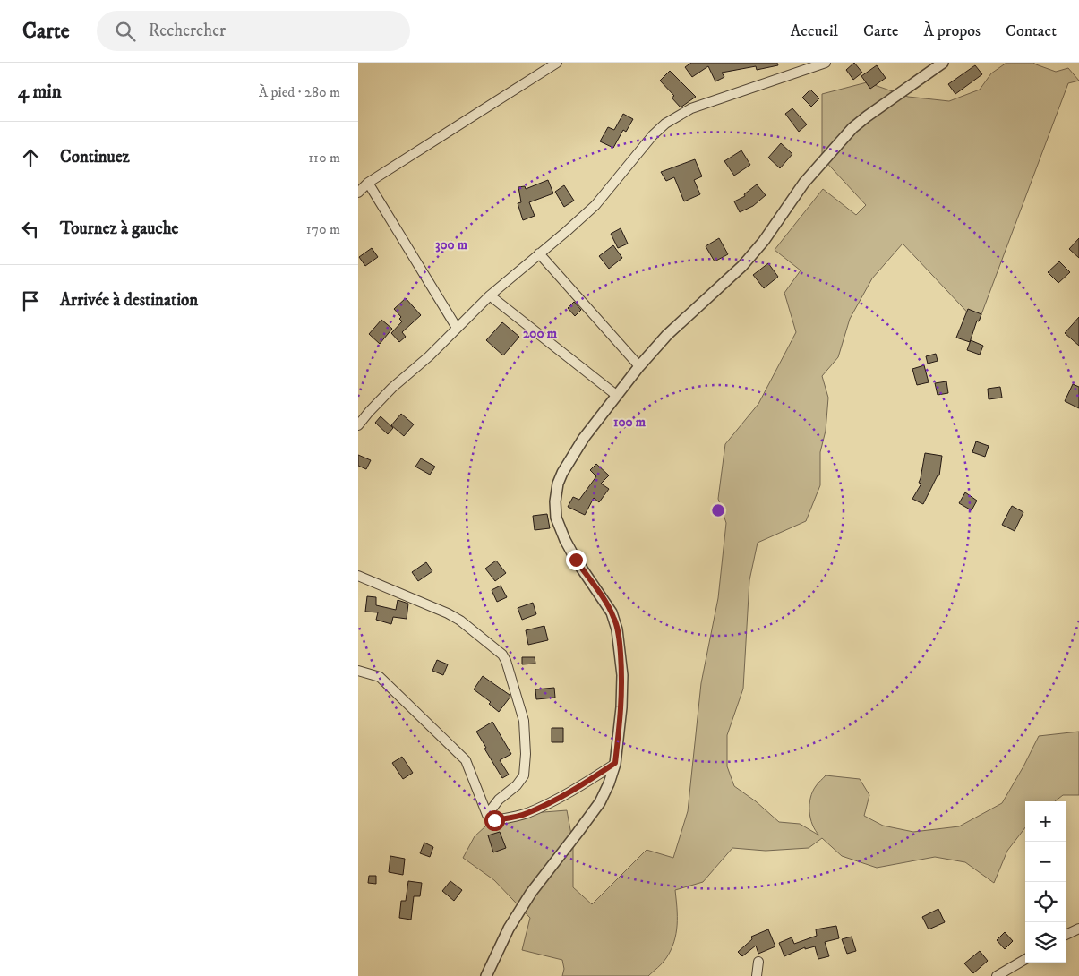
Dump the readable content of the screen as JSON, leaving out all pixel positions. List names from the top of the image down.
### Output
{
  "page": {
    "header": "Carte",
    "search": "Rechercher",
    "nav": [
      "Accueil",
      "Carte",
      "À propos",
      "Contact"
    ],
    "heading": ["4 min", "À pied · 280 m"],
    "list": [
      ["Continuez", "110 m"],
      ["Tournez à gauche", "170 m"],
      "Arrivée à destination"
    ],
    "map_buttons": ["+", "−"]
  },
  "rings": ["300 m", "200 m", "100 m"]
}
